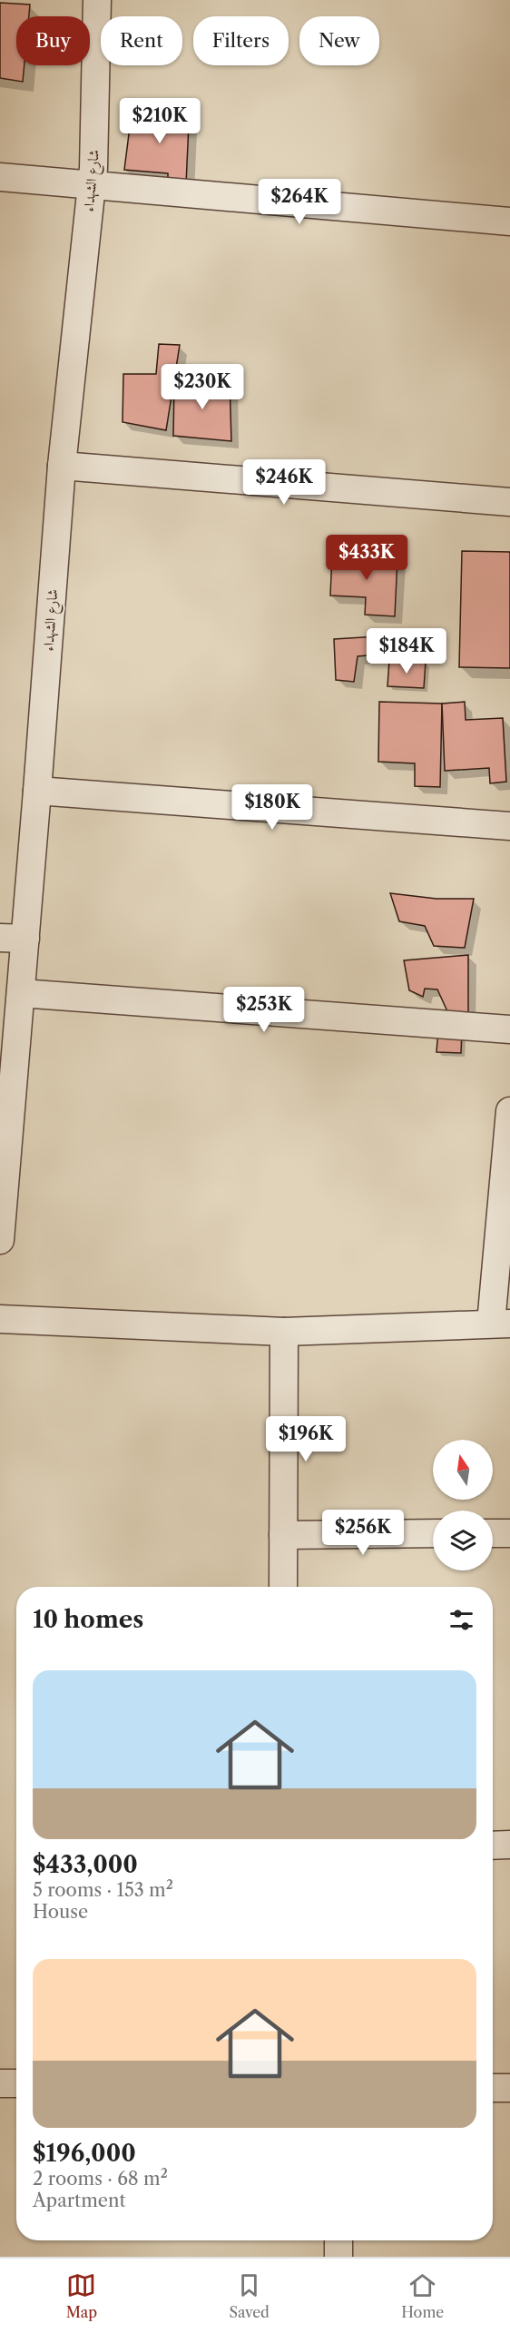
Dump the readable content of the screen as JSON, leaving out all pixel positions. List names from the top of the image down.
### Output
{
  "streets": {
    "street": ["شارع الشهداء"]
  },
  "north": "top",
  "page": {
    "chip": [
      "Buy",
      "Rent",
      "Filters",
      "New"
    ],
    "price": [
      "$210K",
      "$264K",
      "$230K",
      "$246K",
      "$433K",
      "$184K",
      "$180K",
      "$253K",
      "$196K",
      "$256K"
    ],
    "heading": "10 homes",
    "list": [
      {
        "name": "$433,000",
        "note": "5 rooms · 153 m² · House"
      },
      {
        "name": "$196,000",
        "note": "2 rooms · 68 m² · Apartment"
      }
    ],
    "tabs": ["Map", "Saved", "Home"]
  }
}
